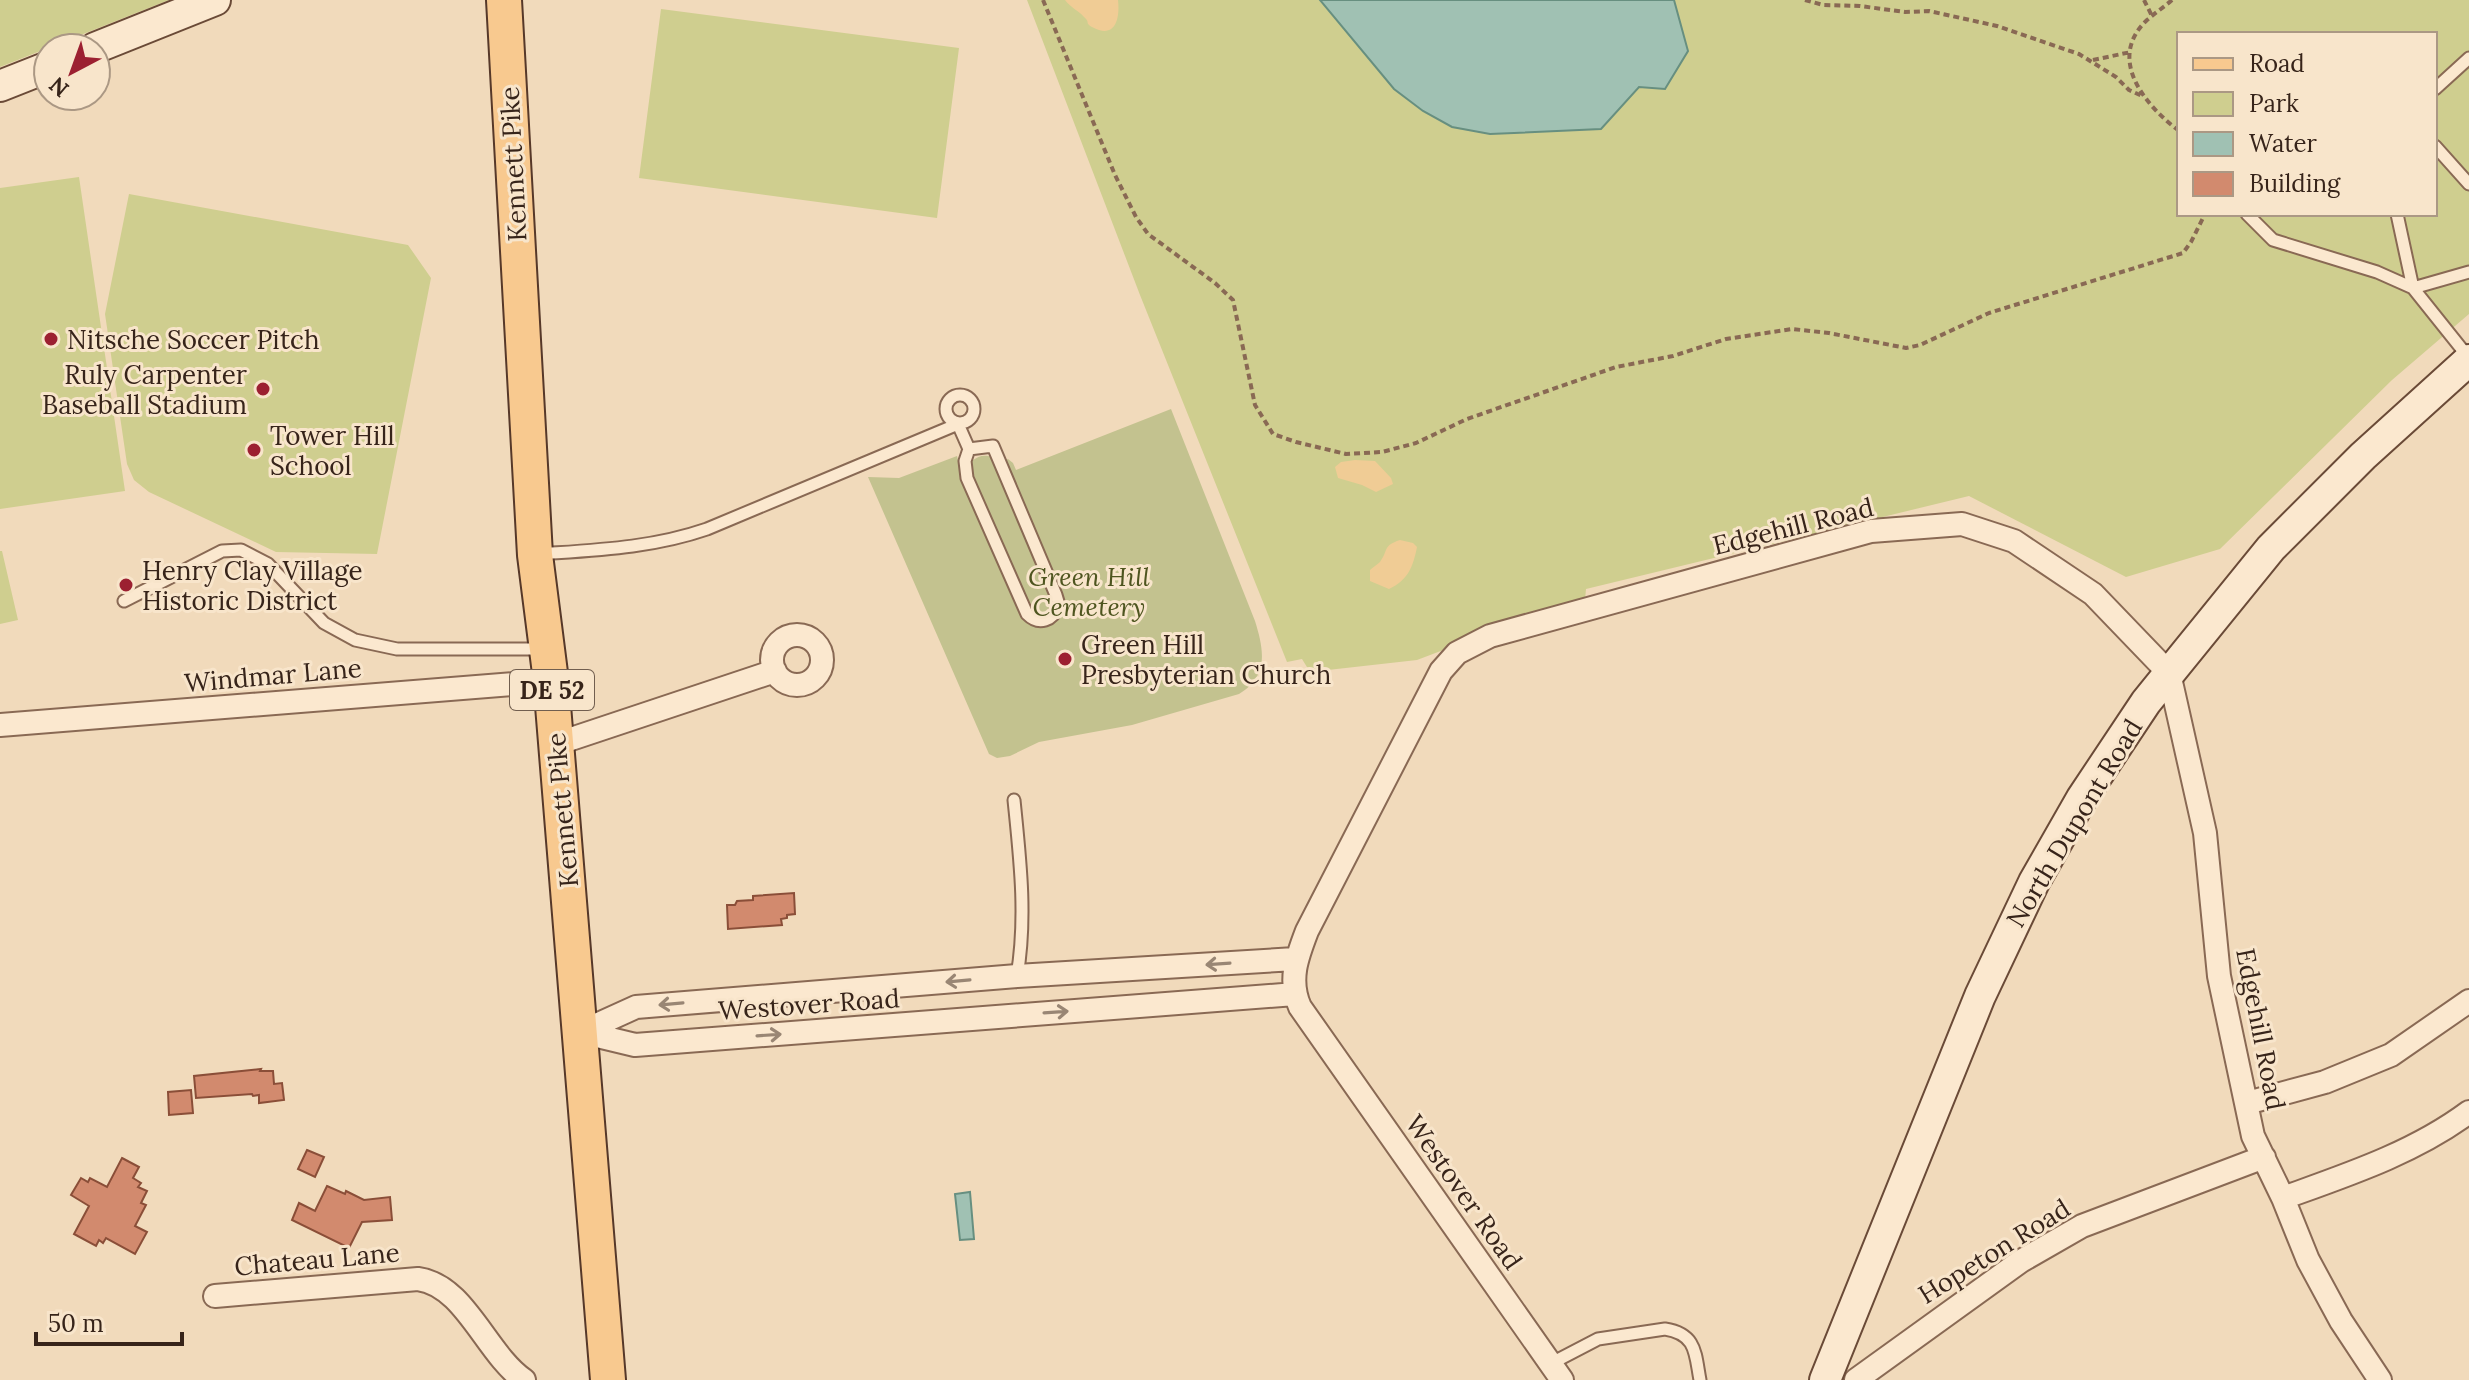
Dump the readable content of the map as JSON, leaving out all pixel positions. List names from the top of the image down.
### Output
{
  "streets": {
    "main road": ["Kennett Pike", "DE 52", "North Dupont Road"],
    "street": [
      "Edgehill Road",
      "Windmar Lane",
      "Westover Road",
      "Hopeton Road",
      "Chateau Lane"
    ]
  },
  "crossings": [
    ["Kennett Pike", "Windmar Lane"],
    ["Kennett Pike", "Westover Road"],
    ["Edgehill Road", "North Dupont Road"],
    ["Edgehill Road", "Westover Road"],
    ["Edgehill Road", "Hopeton Road"]
  ],
  "parks": ["Green Hill Cemetery"],
  "places": [
    "Nitsche Soccer Pitch",
    "Ruly Carpenter Baseball Stadium",
    "Tower Hill School",
    "Henry Clay Village Historic District",
    "Green Hill Presbyterian Church"
  ],
  "legend": [
    "Road",
    "Park",
    "Water",
    "Building"
  ],
  "scale_bar": "50 m",
  "north": "bottom left"
}
